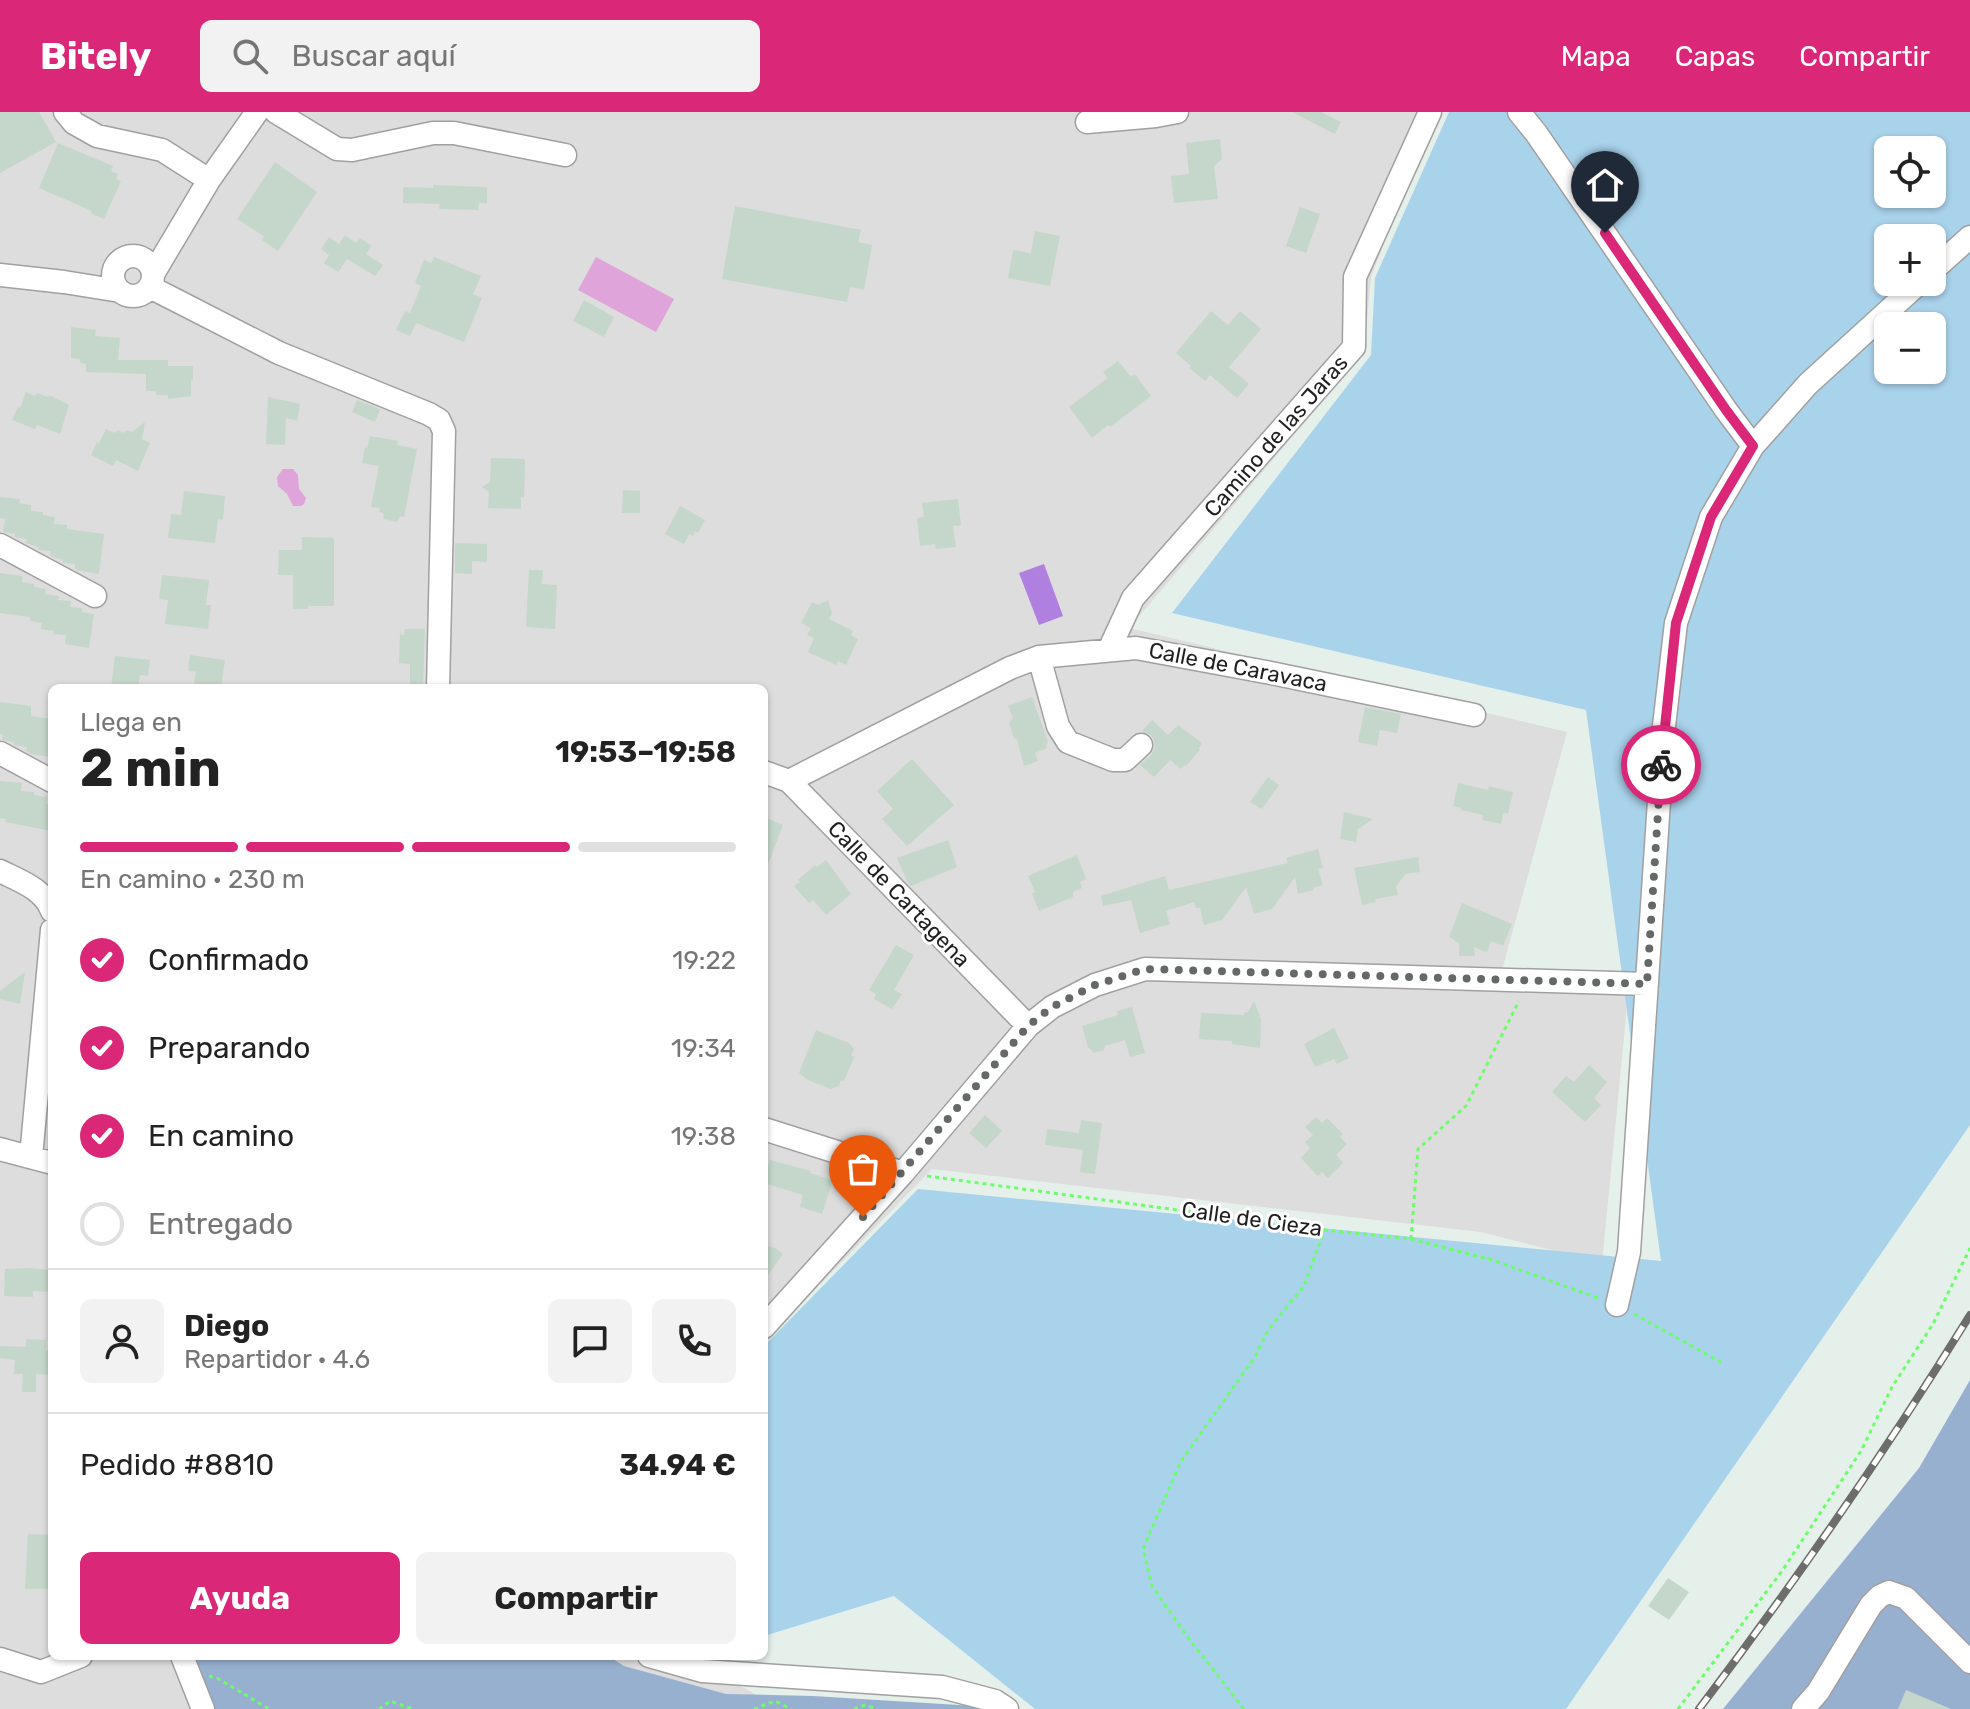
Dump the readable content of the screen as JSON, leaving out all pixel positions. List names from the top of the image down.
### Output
{
  "streets": {
    "street": ["Camino de las Jaras", "Calle de Caravaca", "Calle de Cartagena"],
    "path": ["Calle de Cieza"]
  },
  "crossings": [
    ["Camino de las Jaras", "Calle de Caravaca"],
    ["Calle de Caravaca", "Calle de Cartagena"]
  ],
  "page": {
    "header": "Bitely",
    "search": "Buscar aquí",
    "nav": ["Mapa", "Capas", "Compartir"],
    "map_buttons": ["+", "−"],
    "heading": ["2 min", "Llega en", "19:53–19:58"],
    "panel": [
      "Diego",
      "Repartidor · 4.6",
      "Pedido #8810",
      "34.94 €"
    ],
    "bar": "En camino · 230 m",
    "list": [
      ["Confirmado", "19:22"],
      ["Preparando", "19:34"],
      ["En camino", "19:38"],
      "Entregado"
    ],
    "buttons": ["Ayuda", "Compartir"]
  }
}
